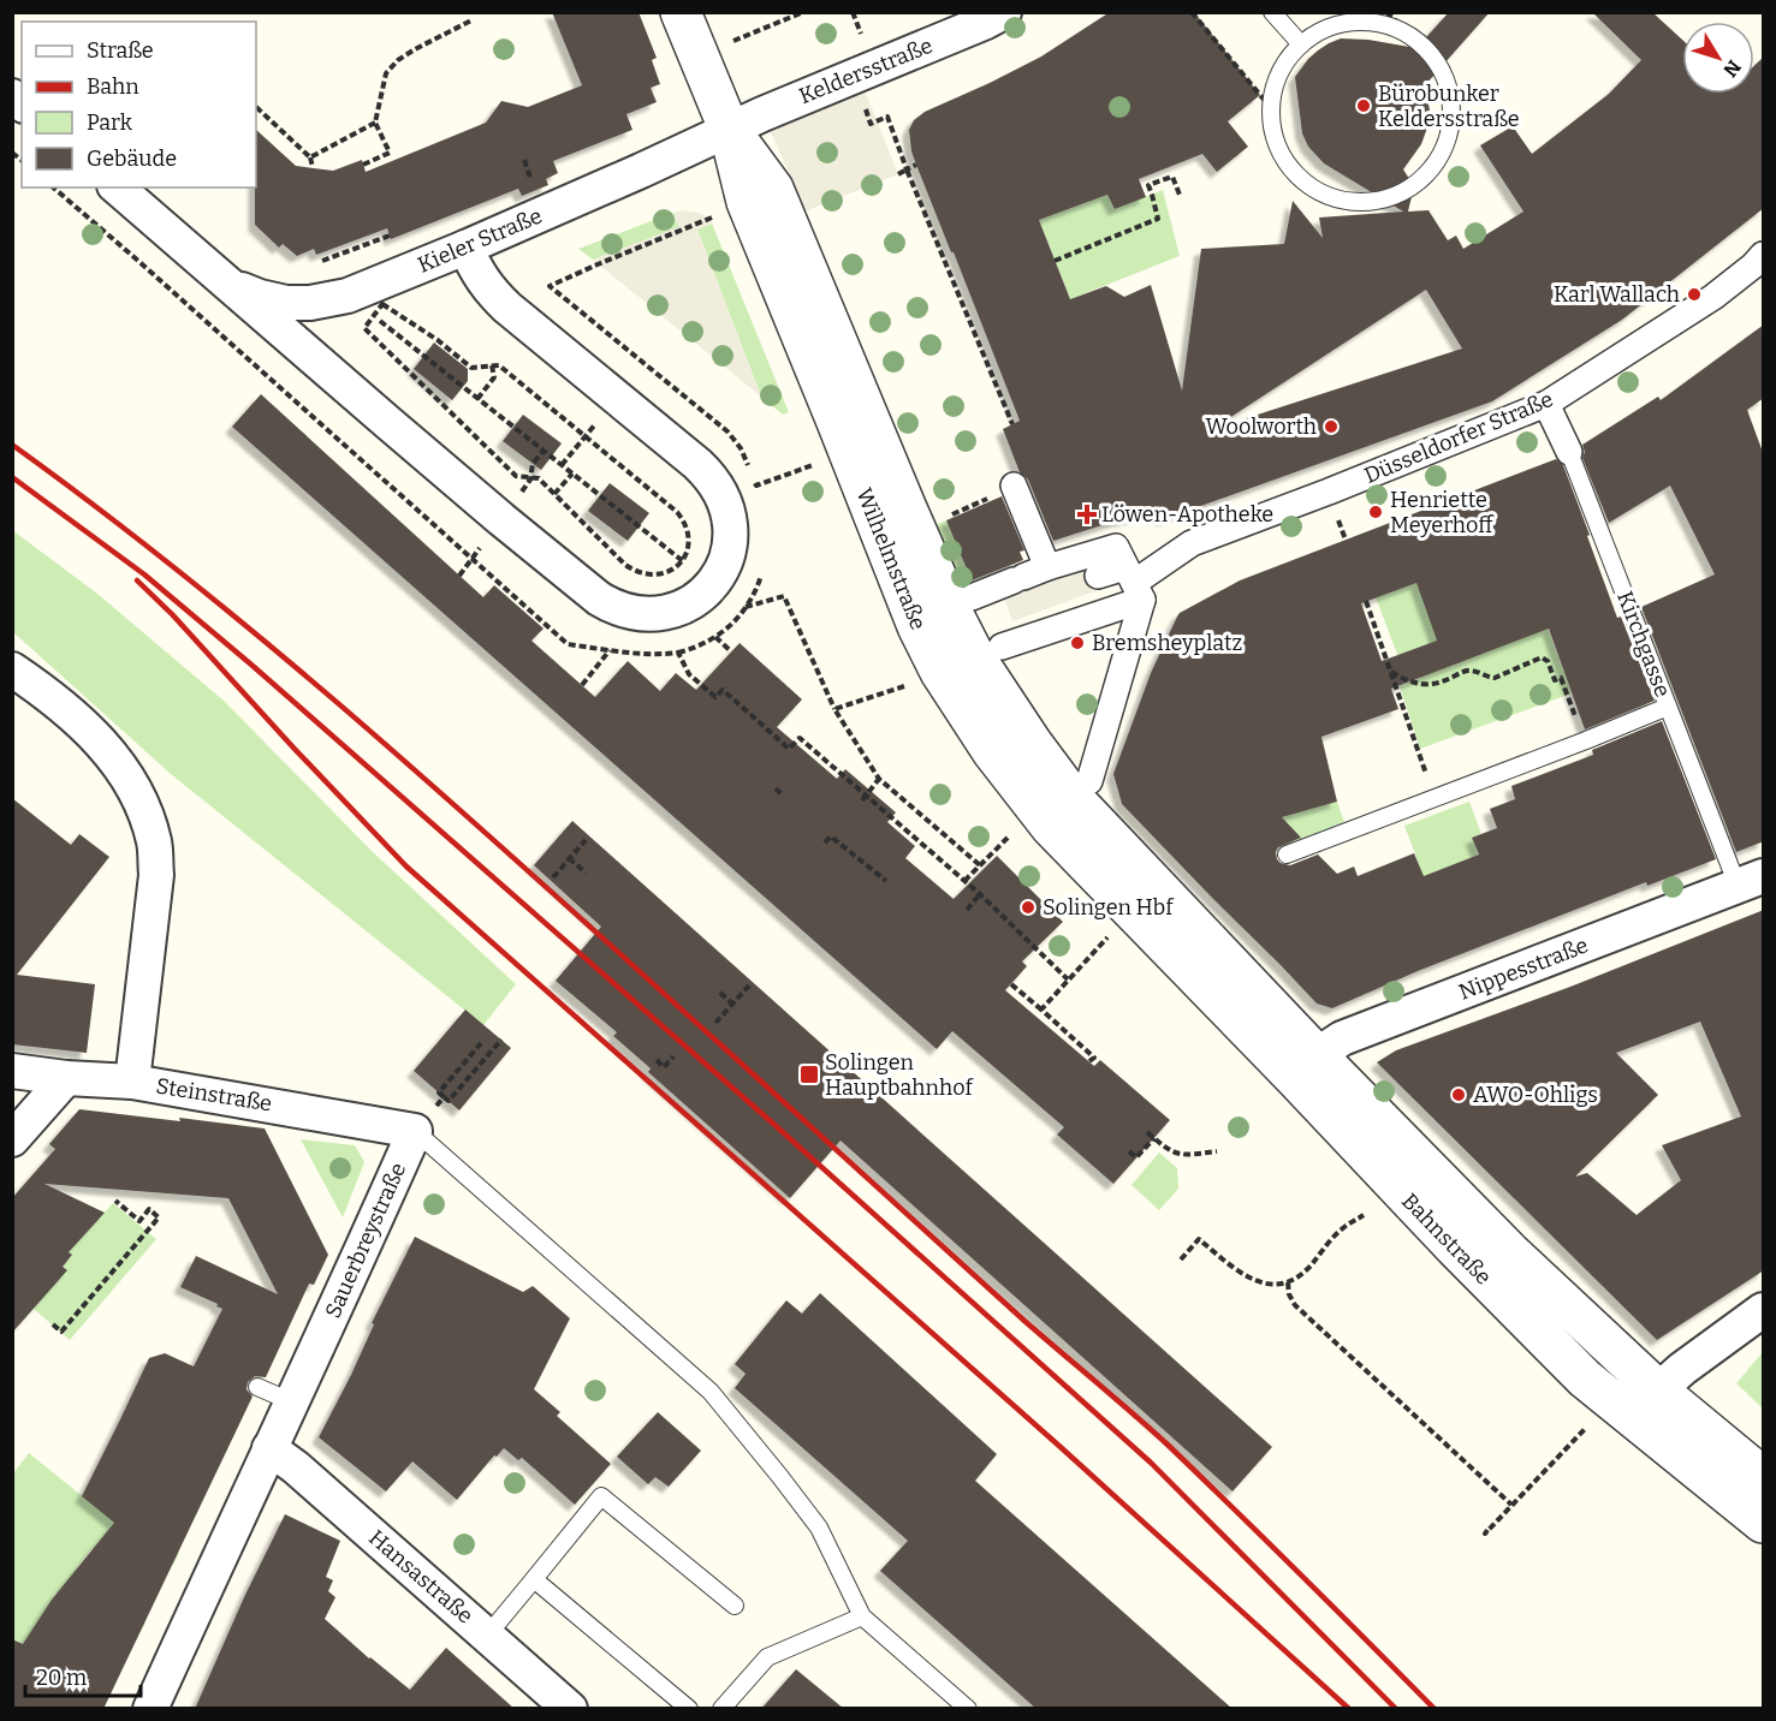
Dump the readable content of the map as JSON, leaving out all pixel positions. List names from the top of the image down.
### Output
{
  "streets": {
    "street": [
      "Keldersstraße",
      "Kieler Straße",
      "Düsseldorfer Straße",
      "Wilhelmstraße",
      "Kirchgasse",
      "Nippesstraße",
      "Steinstraße",
      "Bahnstraße",
      "Sauerbreystraße",
      "Hansastraße"
    ]
  },
  "crossings": [
    ["Keldersstraße", "Kieler Straße"],
    ["Keldersstraße", "Wilhelmstraße"],
    ["Kieler Straße", "Wilhelmstraße"],
    ["Düsseldorfer Straße", "Wilhelmstraße"],
    ["Düsseldorfer Straße", "Kirchgasse"],
    ["Wilhelmstraße", "Bahnstraße"],
    ["Kirchgasse", "Nippesstraße"],
    ["Nippesstraße", "Bahnstraße"],
    ["Steinstraße", "Sauerbreystraße"],
    ["Sauerbreystraße", "Hansastraße"]
  ],
  "places": {
    "other": [
      "Bürobunker Keldersstraße",
      "Karl Wallach",
      "Woolworth",
      "Henriette Meyerhoff",
      "Bremsheyplatz",
      "Solingen Hbf",
      "AWO-Ohligs"
    ],
    "health": ["Löwen-Apotheke"],
    "transit": ["Solingen Hauptbahnhof"]
  },
  "legend": [
    "Straße",
    "Bahn",
    "Park",
    "Gebäude"
  ],
  "scale_bar": "20 m",
  "north": "bottom right"
}
